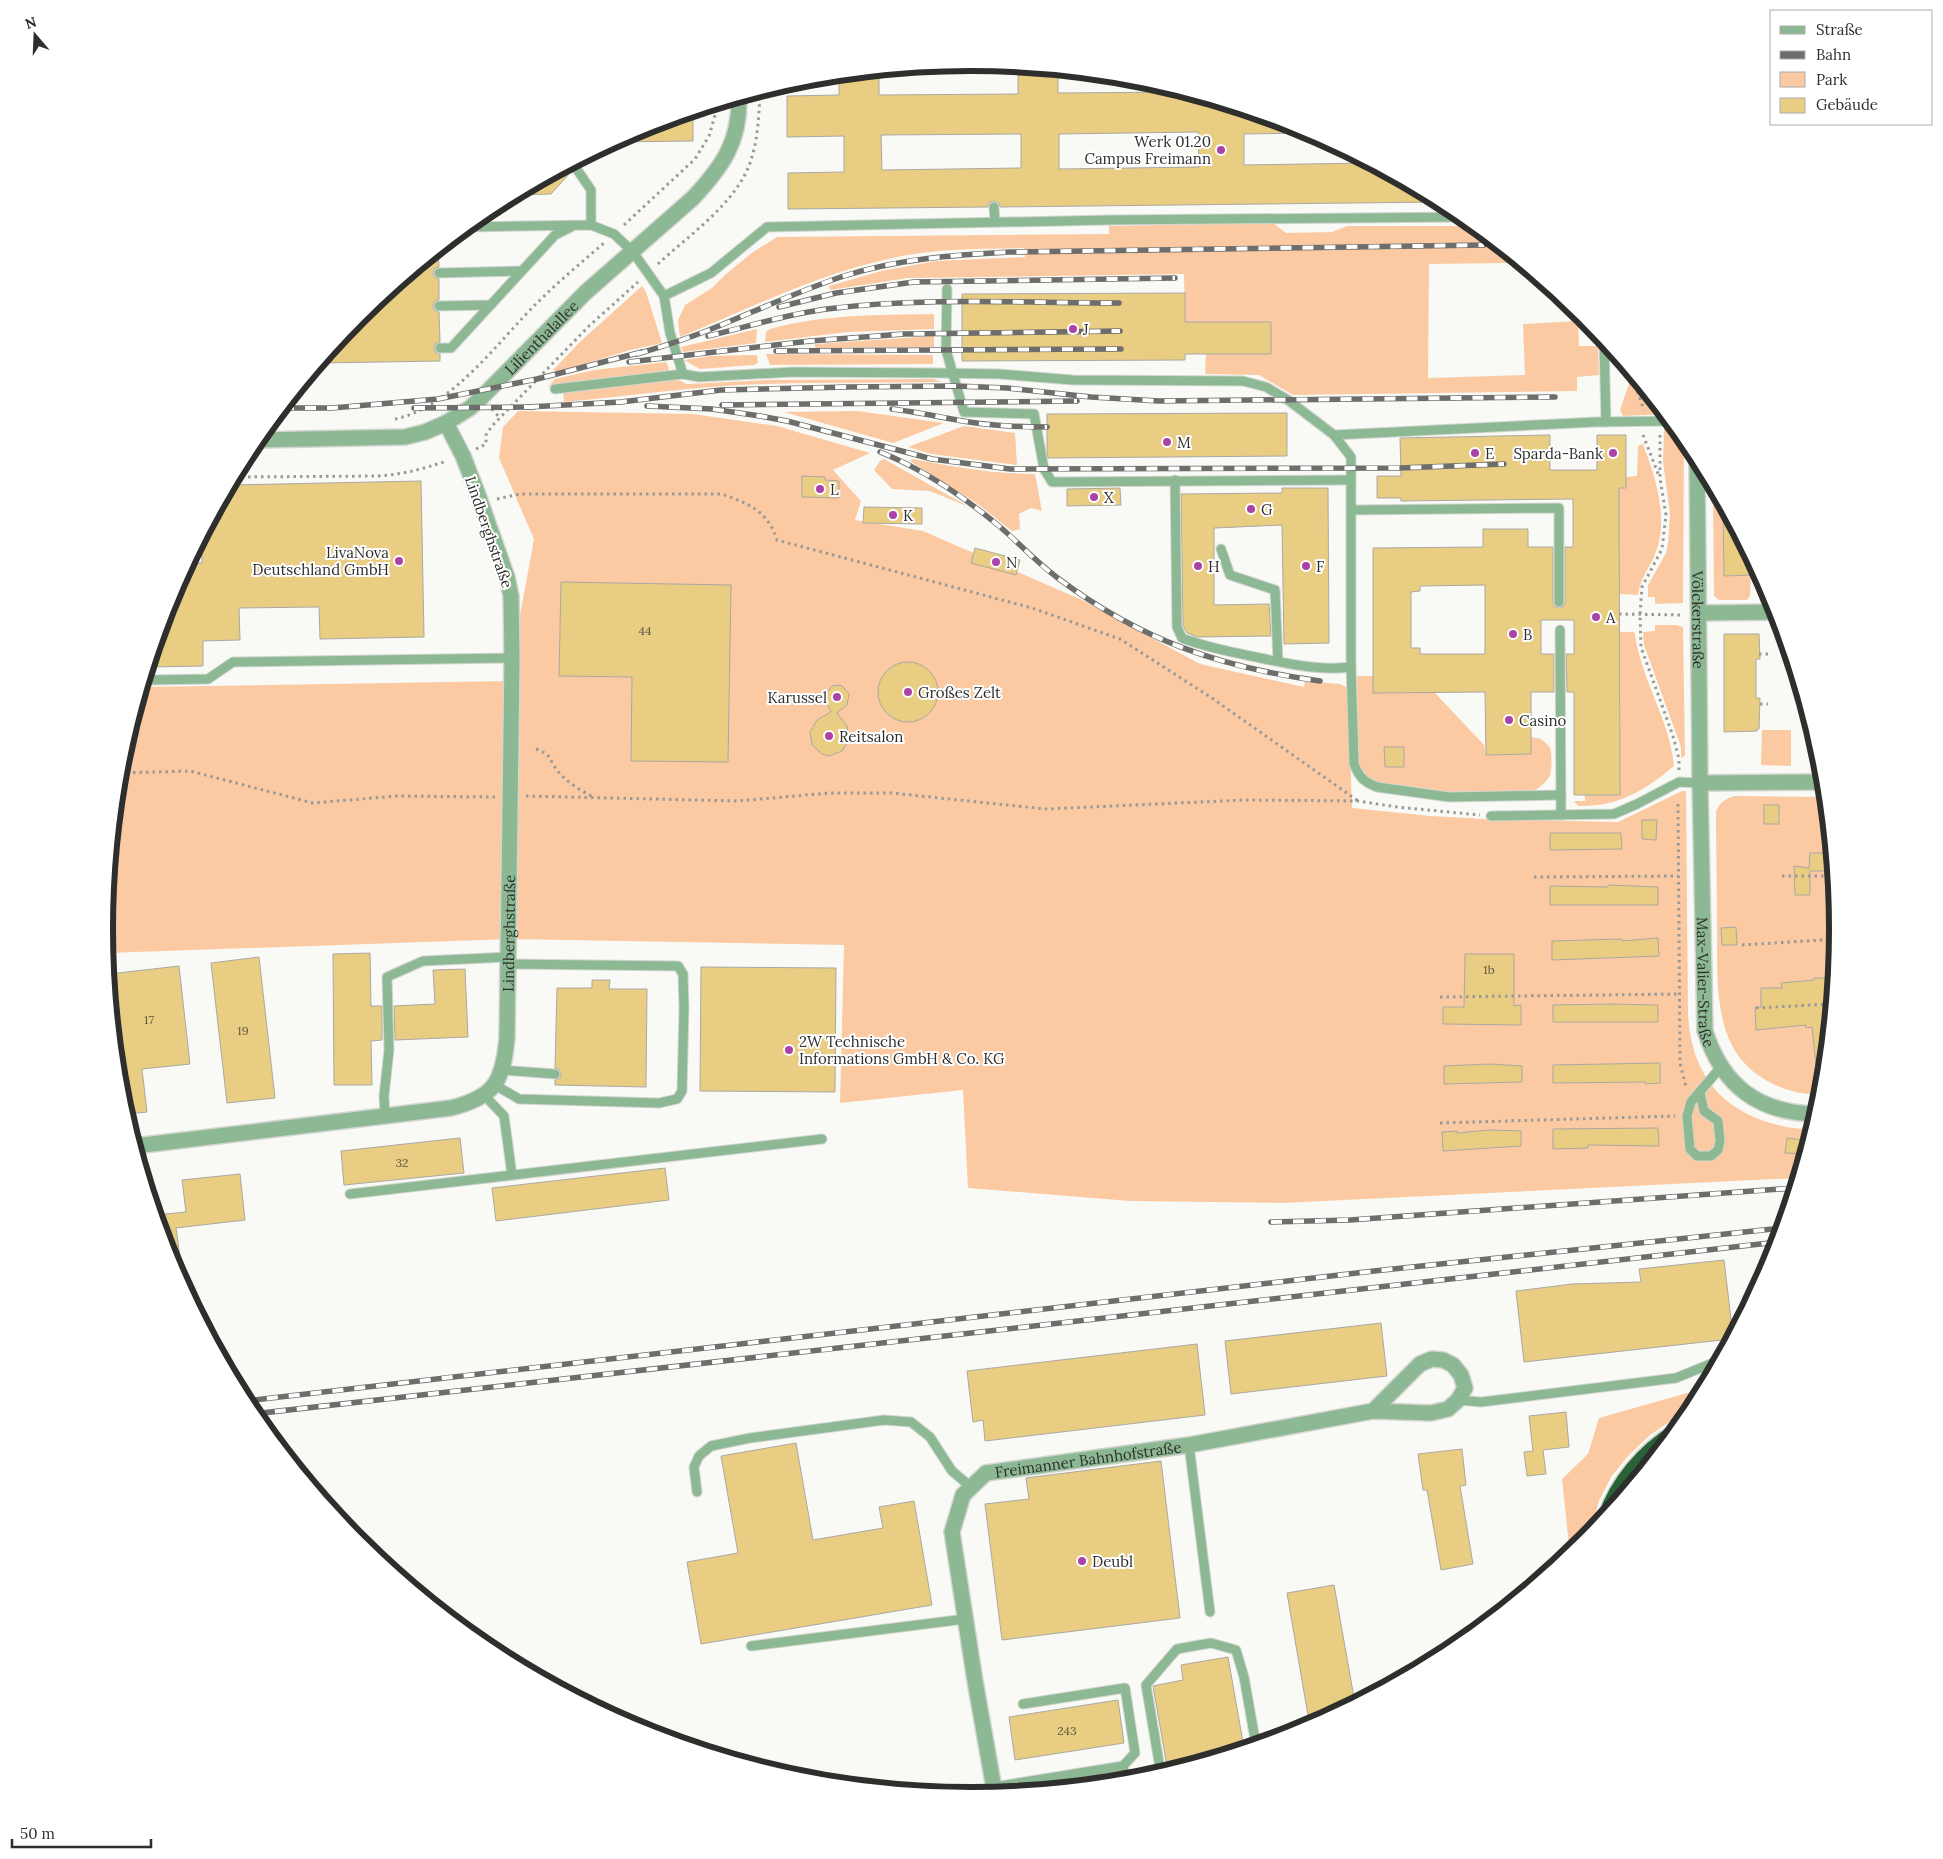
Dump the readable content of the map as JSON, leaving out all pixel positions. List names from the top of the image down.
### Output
{
  "streets": {
    "street": [
      "Lilienthalallee",
      "Lindberghstraße",
      "Völckerstraße",
      "Max-Valier-Straße",
      "Freimanner Bahnhofstraße"
    ]
  },
  "crossings": [
    ["Lilienthalallee", "Lindberghstraße"],
    ["Völckerstraße", "Max-Valier-Straße"]
  ],
  "places": [
    "Werk 01.20 Campus Freimann",
    "J",
    "M",
    "E",
    "Sparda-Bank",
    "L",
    "X",
    "G",
    "K",
    "LivaNova Deutschland GmbH",
    "N",
    "H",
    "F",
    "A",
    "B",
    "Großes Zelt",
    "Karussel",
    "Casino",
    "Reitsalon",
    "2W Technische Informations GmbH & Co. KG",
    "Deubl"
  ],
  "house_numbers": [
    "44",
    "1b",
    "17",
    "19",
    "32",
    "243"
  ],
  "legend": [
    "Straße",
    "Bahn",
    "Park",
    "Gebäude"
  ],
  "scale_bar": "50 m",
  "north": "top"
}
